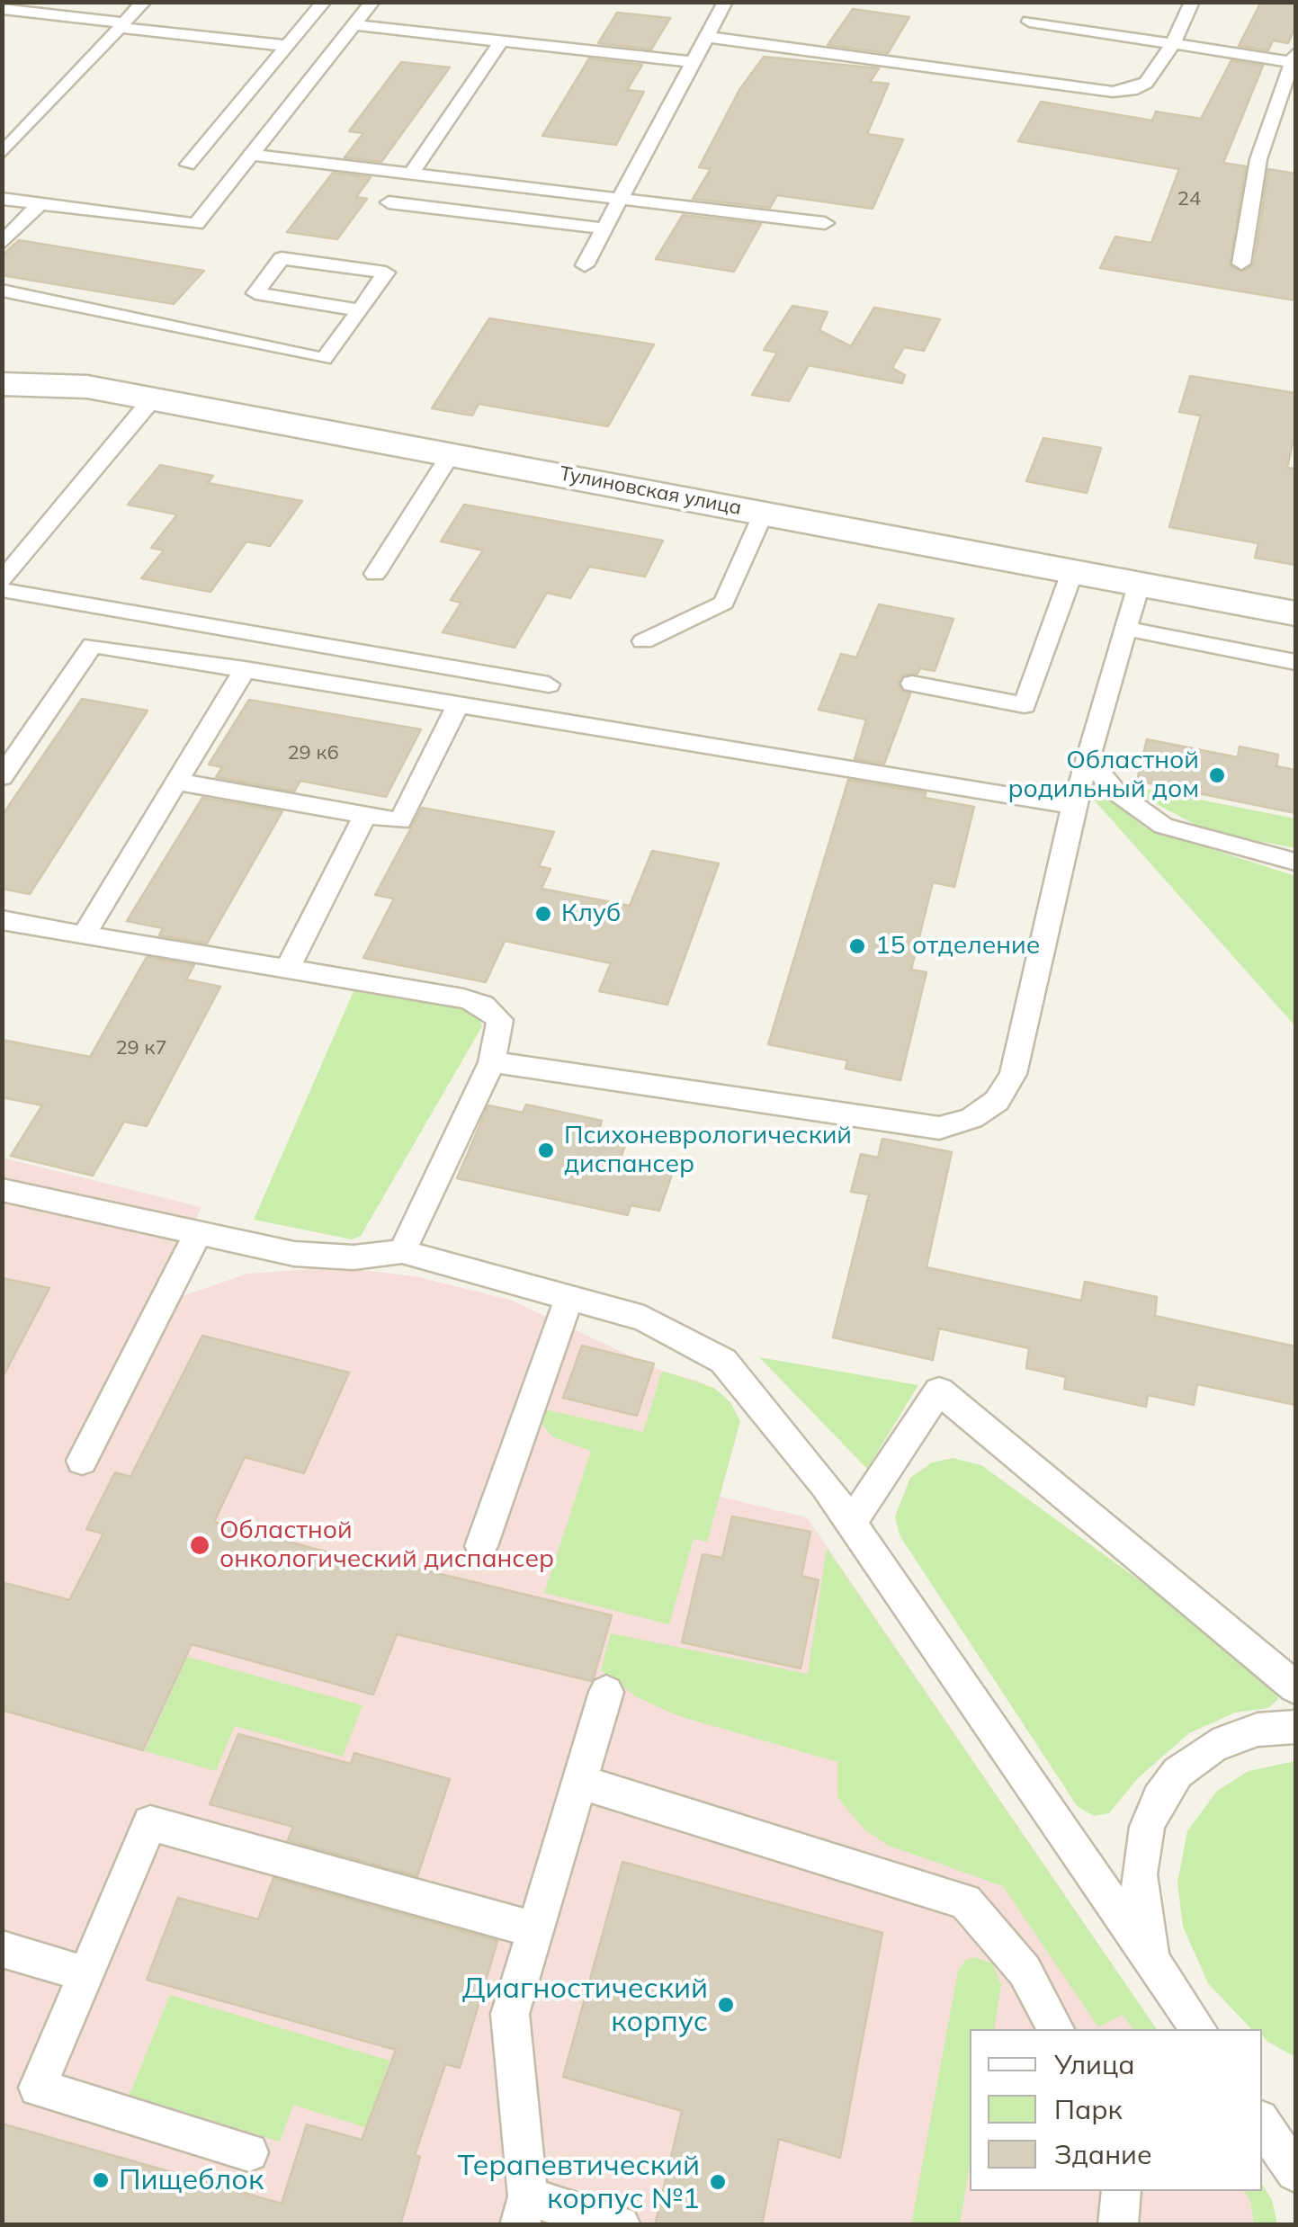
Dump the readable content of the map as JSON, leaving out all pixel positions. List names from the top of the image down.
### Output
{
  "streets": {
    "street": ["Тулиновская улица"]
  },
  "places": [
    "Областной родильный дом",
    "Клуб",
    "15 отделение",
    "Психоневрологический диспансер",
    "Областной онкологический диспансер",
    "Диагностический корпус",
    "Пищеблок",
    "Терапевтический корпус №1"
  ],
  "house_numbers": ["24", "29 к6", "29 к7"],
  "legend": ["Улица", "Парк", "Здание"]
}
